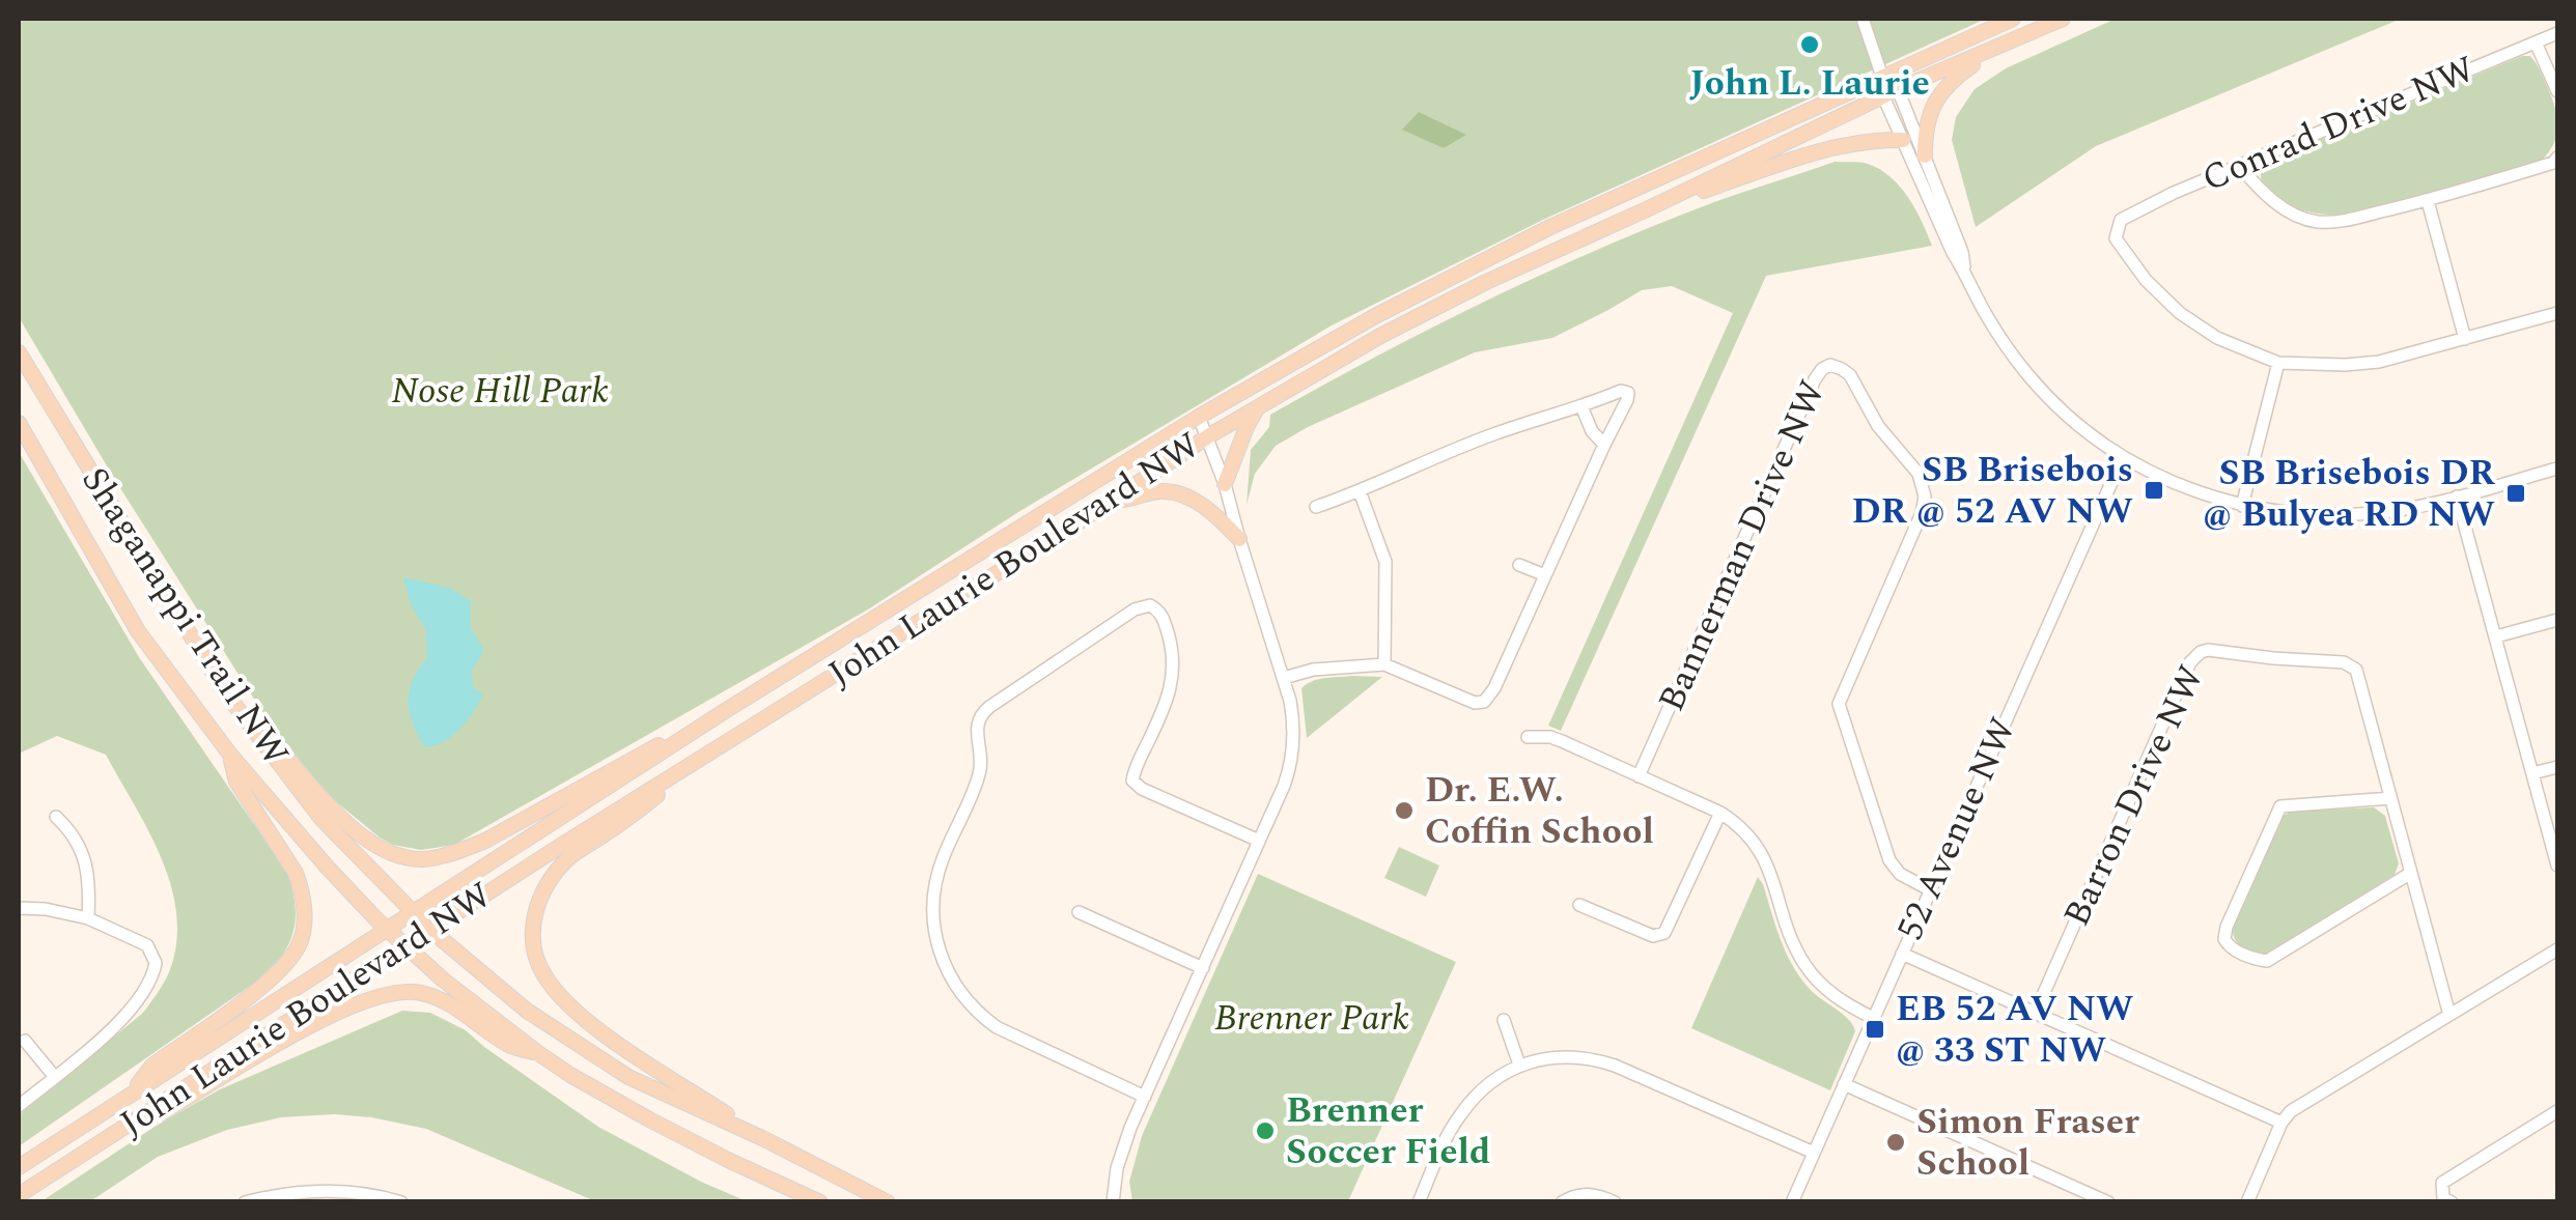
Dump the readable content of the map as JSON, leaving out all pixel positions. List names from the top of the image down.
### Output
{
  "streets": {
    "main road": ["John Laurie Boulevard NW", "Shaganappi Trail NW"],
    "street": [
      "Conrad Drive NW",
      "Bannerman Drive NW",
      "Barron Drive NW",
      "52 Avenue NW"
    ]
  },
  "crossings": [
    ["Bannerman Drive NW", "52 Avenue NW"],
    ["John Laurie Boulevard NW", "Shaganappi Trail NW"]
  ],
  "parks": ["Nose Hill Park", "Brenner Park"],
  "places": {
    "other": [
      "John L. Laurie",
      "Dr. E.W. Coffin School",
      "Brenner Soccer Field",
      "Simon Fraser School"
    ],
    "transit": ["SB Brisebois DR @ 52 AV NW", "SB Brisebois DR @ Bulyea RD NW", "EB 52 AV NW @ 33 ST NW"]
  }
}
